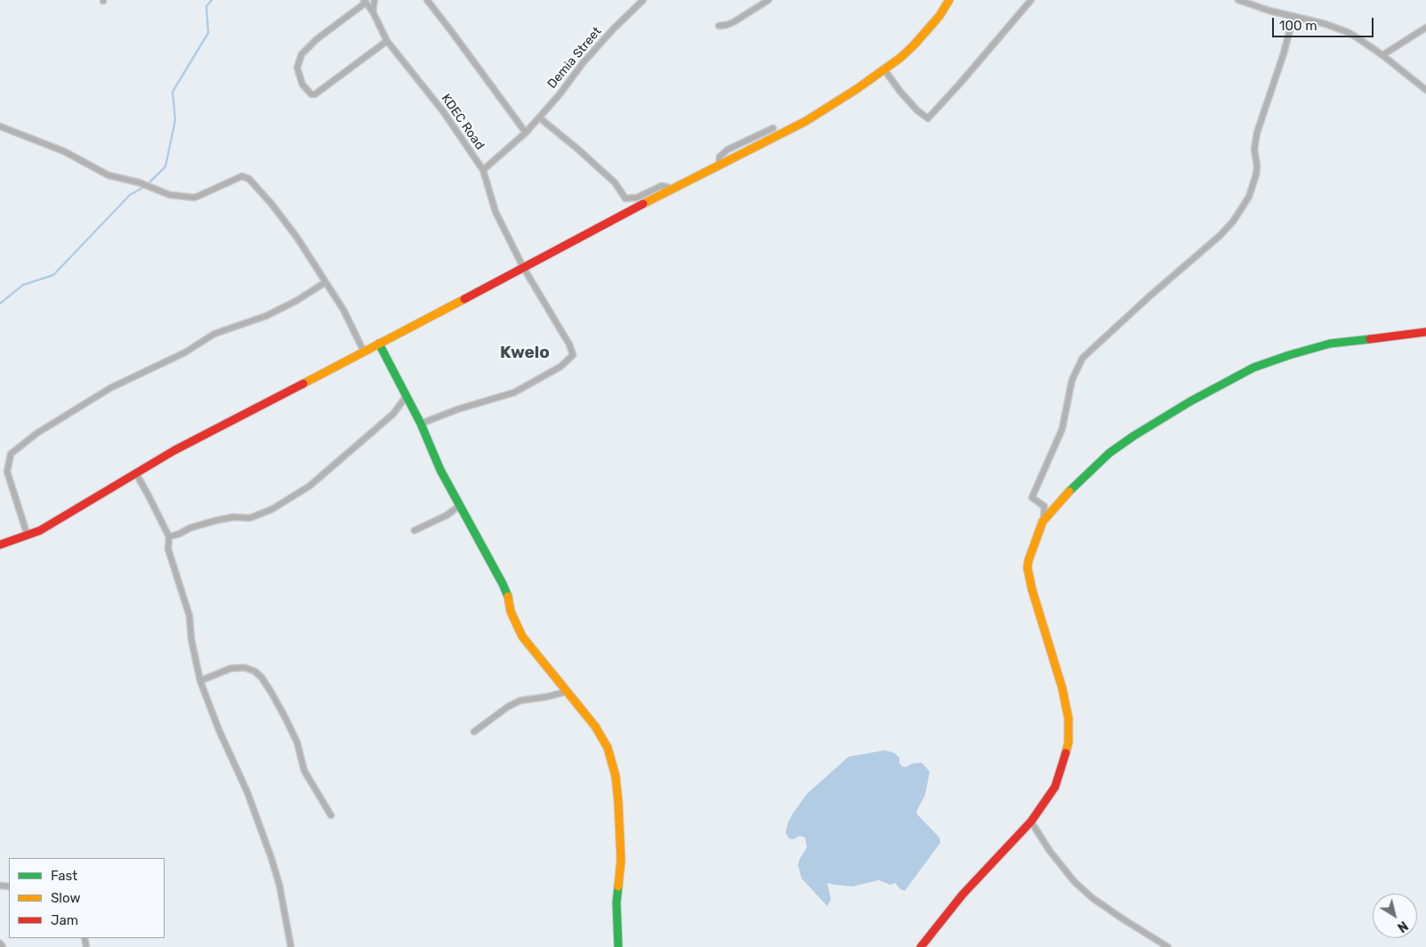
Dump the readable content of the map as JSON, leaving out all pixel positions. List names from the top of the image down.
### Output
{
  "streets": {
    "street": ["Demia Street", "KDEC Road"]
  },
  "crossings": [
    ["Demia Street", "KDEC Road"]
  ],
  "districts": ["Kwelo"],
  "legend": ["Fast", "Slow", "Jam"],
  "scale_bar": "100 m",
  "north": "bottom right"
}
